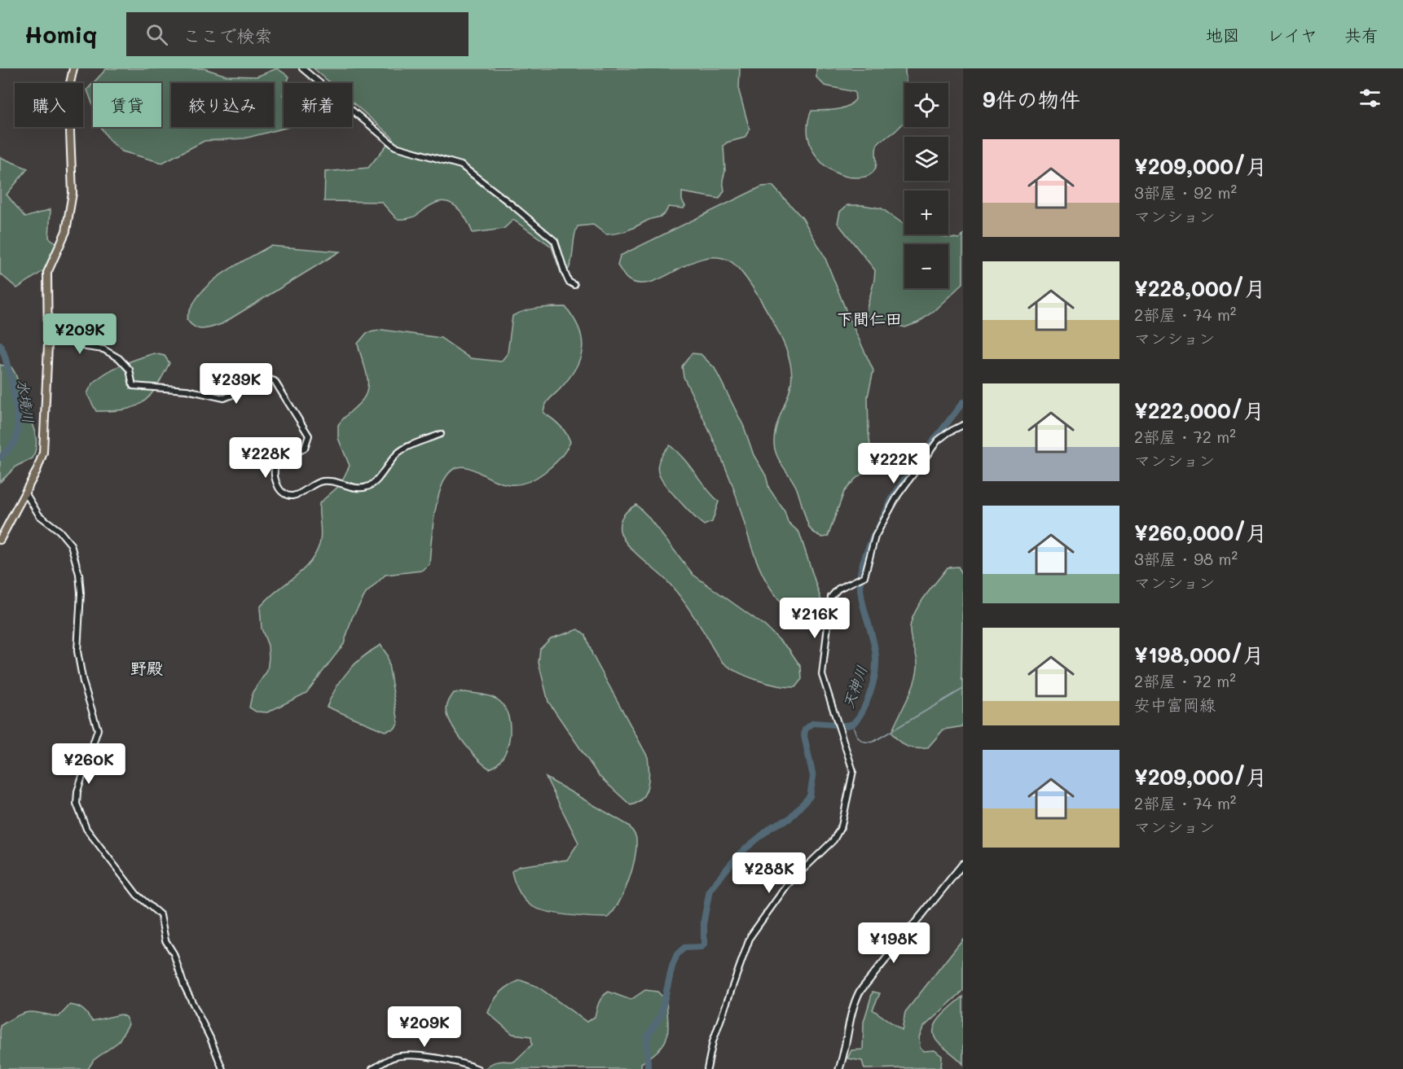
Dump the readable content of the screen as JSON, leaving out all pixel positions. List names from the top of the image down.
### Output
{
  "districts": ["下間仁田", "野殿"],
  "water": ["水境川", "天神川"],
  "page": {
    "header": "Homiq",
    "search": "ここで検索",
    "nav": ["地図", "レイヤ", "共有"],
    "heading": "9件の物件",
    "map_buttons": ["+", "−"],
    "chip": [
      "購入",
      "賃貸",
      "絞り込み",
      "新着"
    ],
    "list": [
      {
        "name": "¥209,000/月",
        "note": "3部屋 · 92 m² · マンション"
      },
      {
        "name": "¥228,000/月",
        "note": "2部屋 · 74 m² · マンション"
      },
      {
        "name": "¥222,000/月",
        "note": "2部屋 · 72 m² · マンション"
      },
      {
        "name": "¥260,000/月",
        "note": "3部屋 · 98 m² · マンション"
      },
      {
        "name": "¥198,000/月",
        "note": "2部屋 · 72 m² · 安中富岡線"
      },
      {
        "name": "¥209,000/月",
        "note": "2部屋 · 74 m² · マンション"
      }
    ],
    "price": [
      "¥209K",
      "¥239K",
      "¥228K",
      "¥222K",
      "¥216K",
      "¥260K",
      "¥288K",
      "¥198K",
      "¥209K"
    ]
  }
}
